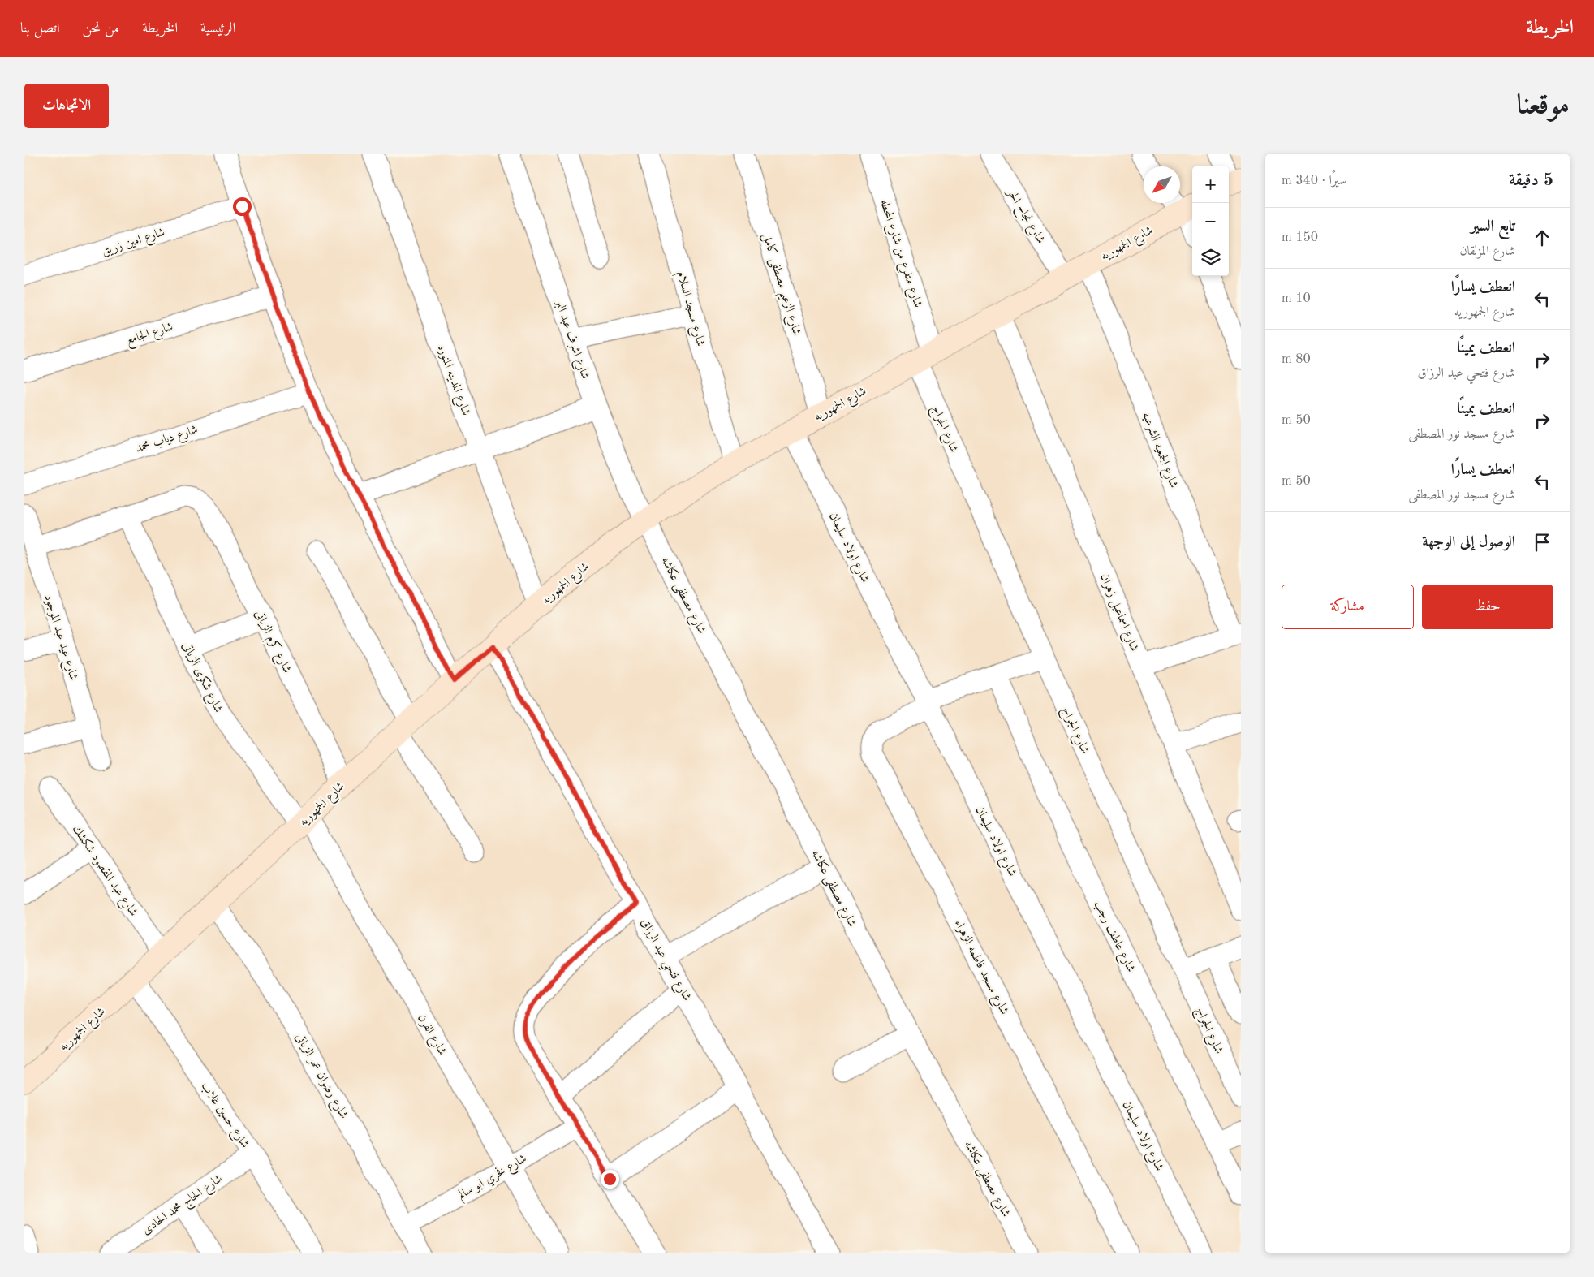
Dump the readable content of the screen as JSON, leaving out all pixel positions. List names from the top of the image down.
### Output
{
  "streets": {
    "main road": ["شارع الجمهوريه"],
    "street": [
      "شارع نجاح الحر",
      "شارع امين زريق",
      "شارع متفرع من شارع المحطه",
      "شارع الزعيم مصطفى كامل",
      "شارع مسجد السلام",
      "شارع الجامع",
      "شارع اشرف عبد البر",
      "شارع المدينه المنوره",
      "شارع الجراج",
      "شارع دياب محمد",
      "شارع الجمعيه الشرعيه",
      "شارع اولاد سليمان",
      "شارع مصطفى عكاشه",
      "شارع اسماعيل زهران",
      "شارع عيد عبد الموجود",
      "شارع كرم الزياتى",
      "شارع شكرى الزياتى",
      "شارع عبد المقصود شكشك",
      "شارع عاطف رجب",
      "شارع فتحي عبد الرزاق",
      "شارع مسجد فاطمه الزهراء",
      "شارع الفرن",
      "شارع رضوان عمر الزياتى",
      "شارع حسين غلاب",
      "شارع فخري ابو سالم",
      "شارع الحاج محمد الحادى"
    ]
  },
  "crossings": [
    ["شارع نجاح الحر", "شارع الجمهوريه"],
    ["شارع الجمهوريه", "شارع متفرع من شارع المحطه"],
    ["شارع الجمهوريه", "شارع الزعيم مصطفى كامل"],
    ["شارع الجمهوريه", "شارع مسجد السلام"],
    ["شارع الجمهوريه", "شارع اشرف عبد البر"],
    ["شارع الجمهوريه", "شارع المدينه المنوره"],
    ["شارع الجمهوريه", "شارع الجراج"],
    ["شارع الجمهوريه", "شارع الجمعيه الشرعيه"],
    ["شارع الجمهوريه", "شارع اولاد سليمان"],
    ["شارع الجمهوريه", "شارع مصطفى عكاشه"],
    ["شارع الجمهوريه", "شارع اسماعيل زهران"],
    ["شارع الجمهوريه", "شارع كرم الزياتى"],
    ["شارع الجمهوريه", "شارع شكرى الزياتى"],
    ["شارع الجمهوريه", "شارع عبد المقصود شكشك"],
    ["شارع الجمهوريه", "شارع فتحي عبد الرزاق"],
    ["شارع الجمهوريه", "شارع الفرن"],
    ["شارع الجمهوريه", "شارع رضوان عمر الزياتى"],
    ["شارع الجمهوريه", "شارع حسين غلاب"],
    ["شارع متفرع من شارع المحطه", "شارع الجراج"],
    ["شارع اشرف عبد البر", "شارع مصطفى عكاشه"],
    ["شارع اولاد سليمان", "شارع مسجد فاطمه الزهراء"],
    ["شارع كرم الزياتى", "شارع شكرى الزياتى"],
    ["شارع شكرى الزياتى", "شارع الفرن"],
    ["شارع الفرن", "شارع فخري ابو سالم"],
    ["شارع رضوان عمر الزياتى", "شارع فخري ابو سالم"],
    ["شارع حسين غلاب", "شارع الحاج محمد الحادى"]
  ],
  "north": "bottom left",
  "page": {
    "header": "الخريطة",
    "nav": [
      "الرئيسية",
      "الخريطة",
      "من نحن",
      "اتصل بنا"
    ],
    "title": "موقعنا",
    "buttons": [
      "الاتجاهات",
      ["حفظ", "مشاركة"]
    ],
    "heading": ["5 دقيقة", "سيرًا · 340 m"],
    "map_buttons": ["+", "−"],
    "list": [
      ["تابع السير", "شارع المزلقان", "150 m"],
      ["انعطف يسارًا", "شارع الجمهوريه", "10 m"],
      ["انعطف يمينًا", "شارع فتحي عبد الرزاق", "80 m"],
      ["انعطف يمينًا", "شارع مسجد نور المصطفى", "50 m"],
      ["انعطف يسارًا", "شارع مسجد نور المصطفى", "50 m"],
      "الوصول إلى الوجهة"
    ]
  }
}
